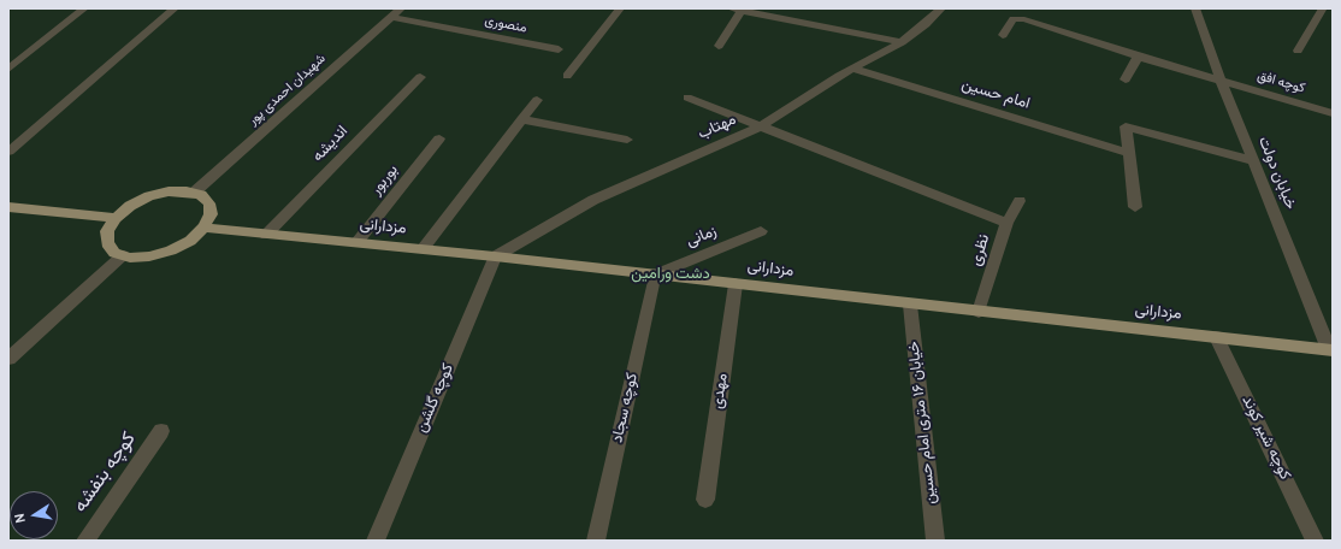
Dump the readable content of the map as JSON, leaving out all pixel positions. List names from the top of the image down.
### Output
{
  "streets": {
    "main road": ["مزدارانی"],
    "street": [
      "منصوری",
      "کوچه افق",
      "شهیدان احمدی پور",
      "امام حسین",
      "مهتاب",
      "اندیشه",
      "خیابان دولت",
      "بوربور",
      "زمانی",
      "نظری",
      "مهدی",
      "کوچه گلشن",
      "کوچه سجاد",
      "خیابان ۱۶ متری امام حسین",
      "کوچه شیر کوند",
      "کوچه بنفشه"
    ]
  },
  "crossings": [
    ["منصوری", "شهیدان احمدی پور"],
    ["کوچه افق", "خیابان دولت"],
    ["امام حسین", "مهتاب"],
    ["مهتاب", "مزدارانی"],
    ["مهتاب", "کوچه گلشن"],
    ["اندیشه", "مزدارانی"],
    ["خیابان دولت", "مزدارانی"],
    ["بوربور", "مزدارانی"],
    ["مزدارانی", "زمانی"],
    ["مزدارانی", "نظری"],
    ["مزدارانی", "مهدی"],
    ["مزدارانی", "کوچه گلشن"],
    ["مزدارانی", "کوچه سجاد"],
    ["مزدارانی", "خیابان ۱۶ متری امام حسین"],
    ["مزدارانی", "کوچه شیر کوند"],
    ["زمانی", "کوچه سجاد"]
  ],
  "parks": ["دشت ورامین"],
  "north": "left"
}
